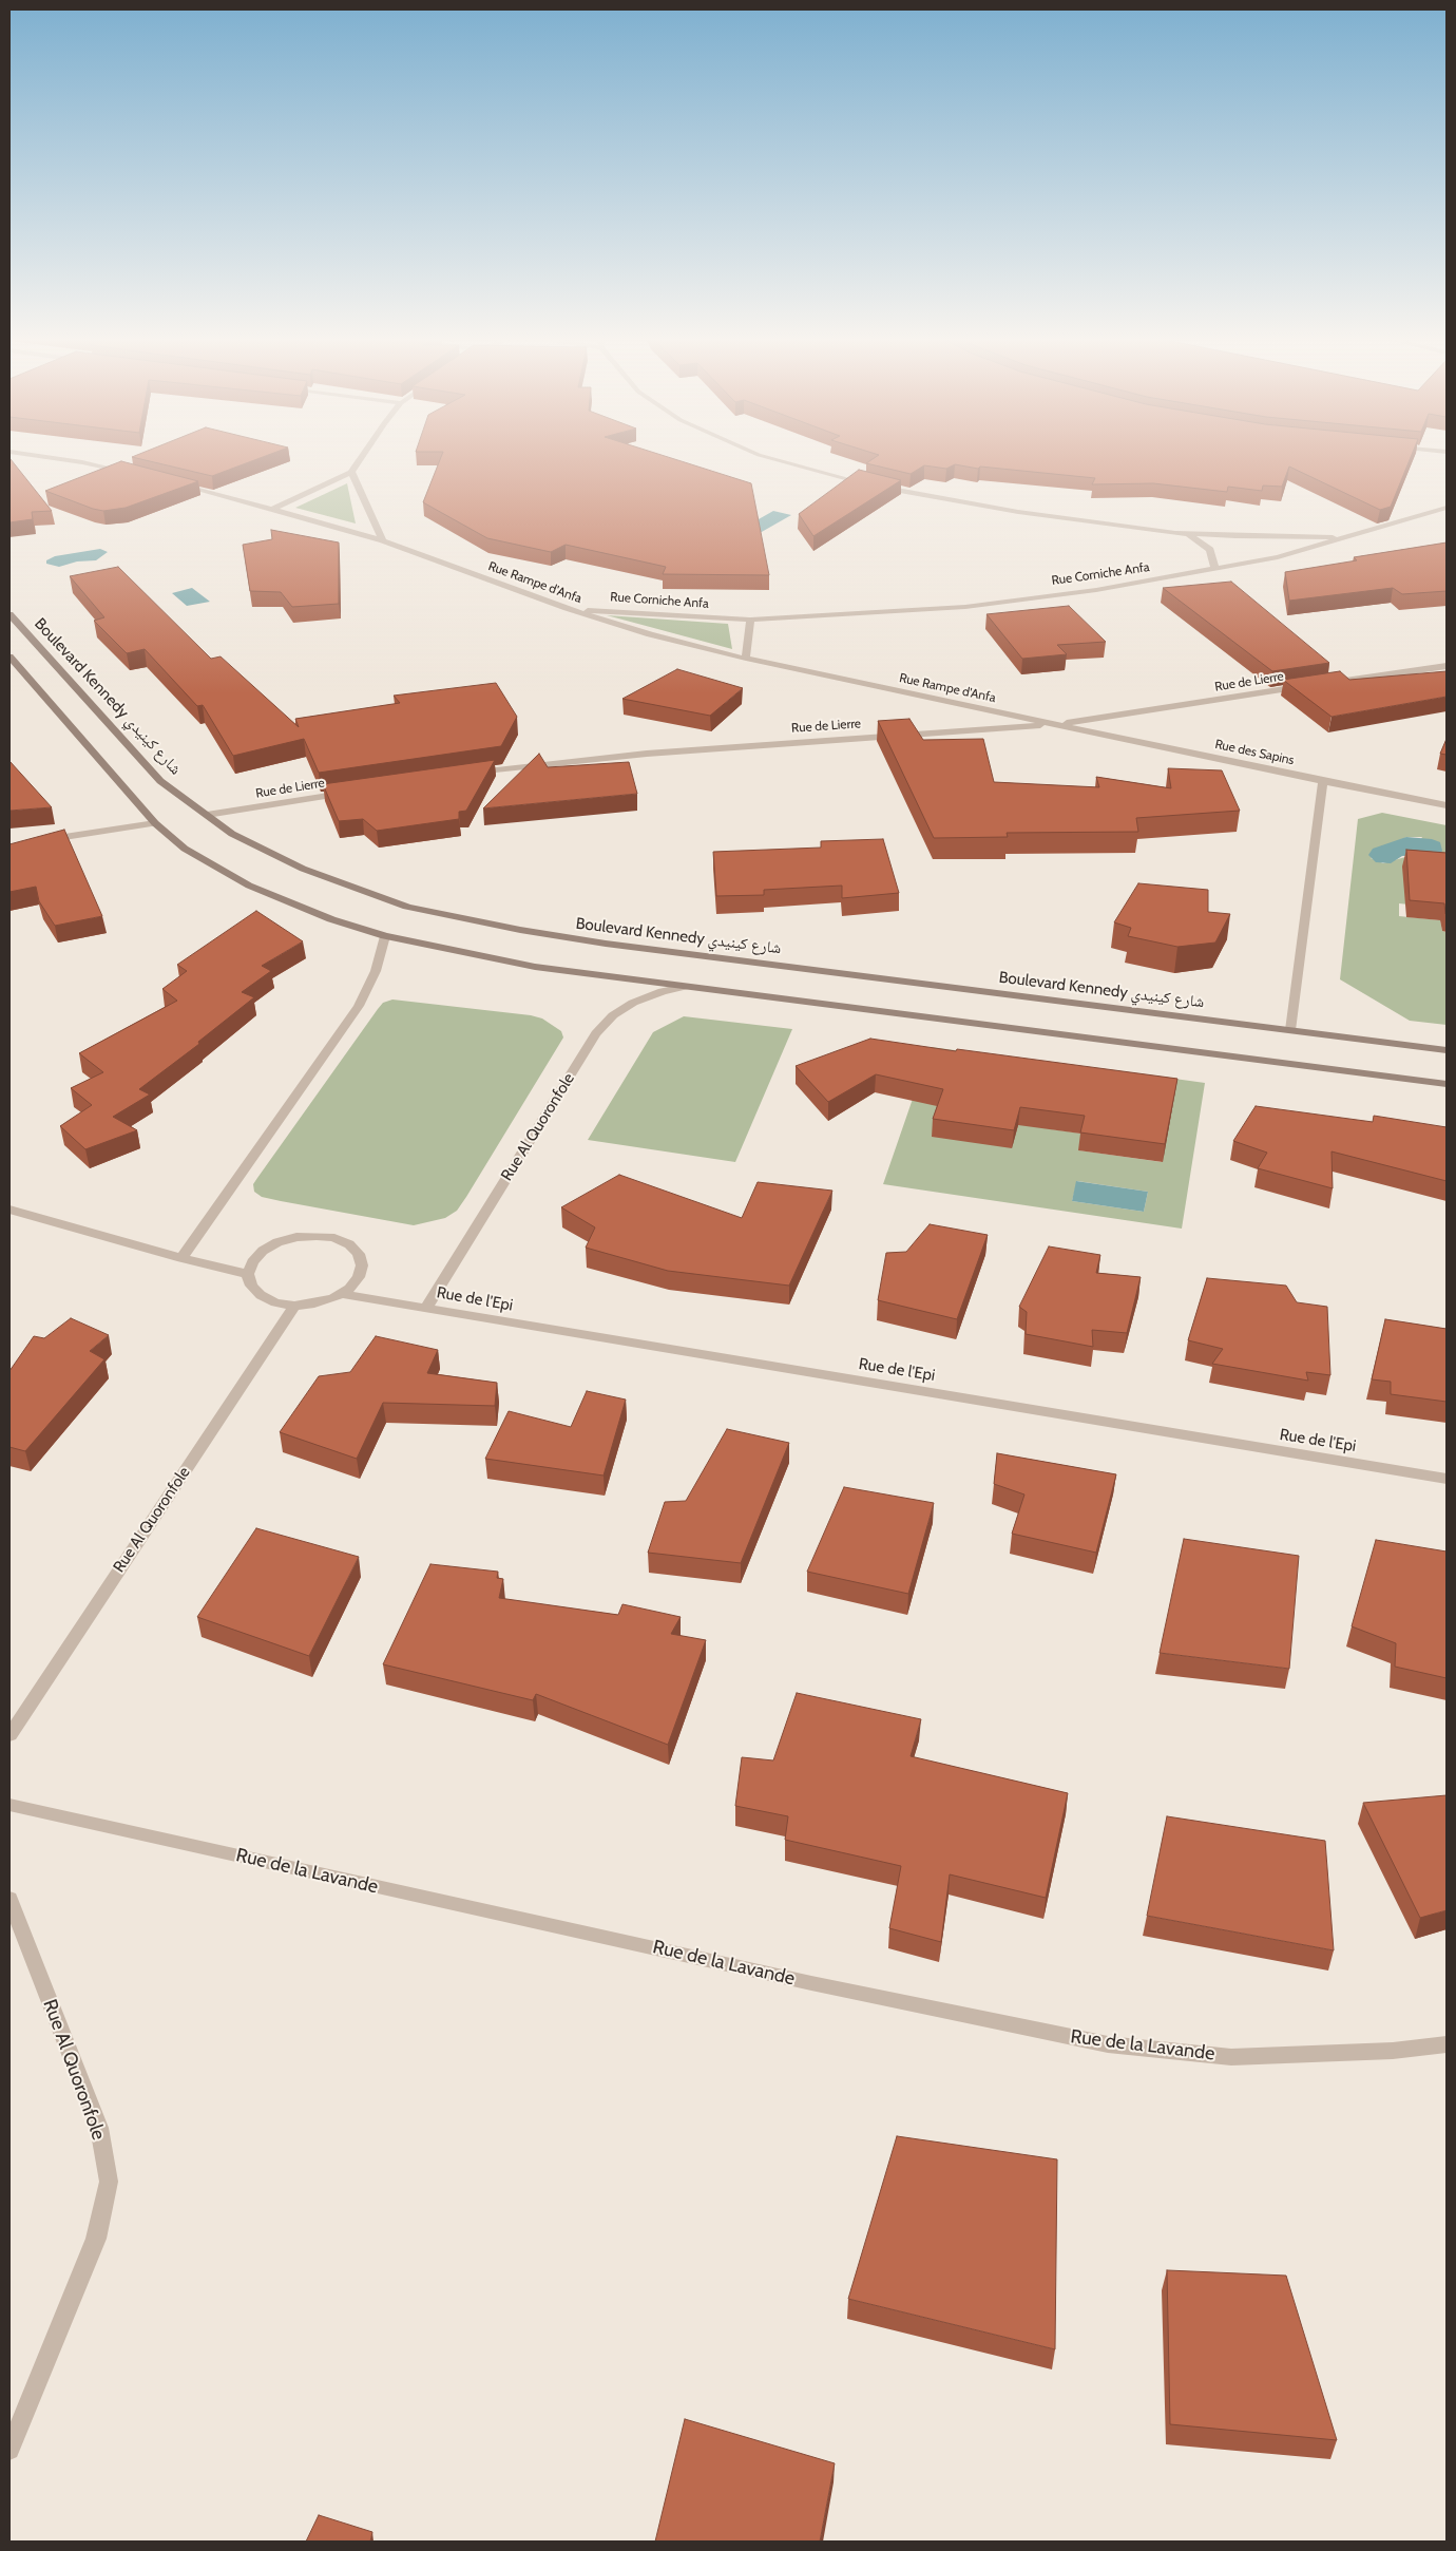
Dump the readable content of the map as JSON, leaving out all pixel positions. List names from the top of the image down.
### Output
{
  "streets": {
    "main road": ["Boulevard Kennedy شارع كينيدي"],
    "street": [
      "Rue Corniche Anfa",
      "Rue Rampe d'Anfa",
      "Rue de Lierre",
      "Rue des Sapins",
      "Rue Al Quoronfole",
      "Rue de l'Epi",
      "Rue de la Lavande"
    ]
  },
  "crossings": [
    ["Rue Corniche Anfa", "Rue Rampe d'Anfa"],
    ["Rue Rampe d'Anfa", "Rue de Lierre"],
    ["Rue Rampe d'Anfa", "Rue des Sapins"],
    ["Rue de Lierre", "Boulevard Kennedy شارع كينيدي"],
    ["Rue de Lierre", "Rue des Sapins"],
    ["Rue Al Quoronfole", "Rue de l'Epi"]
  ]
}
